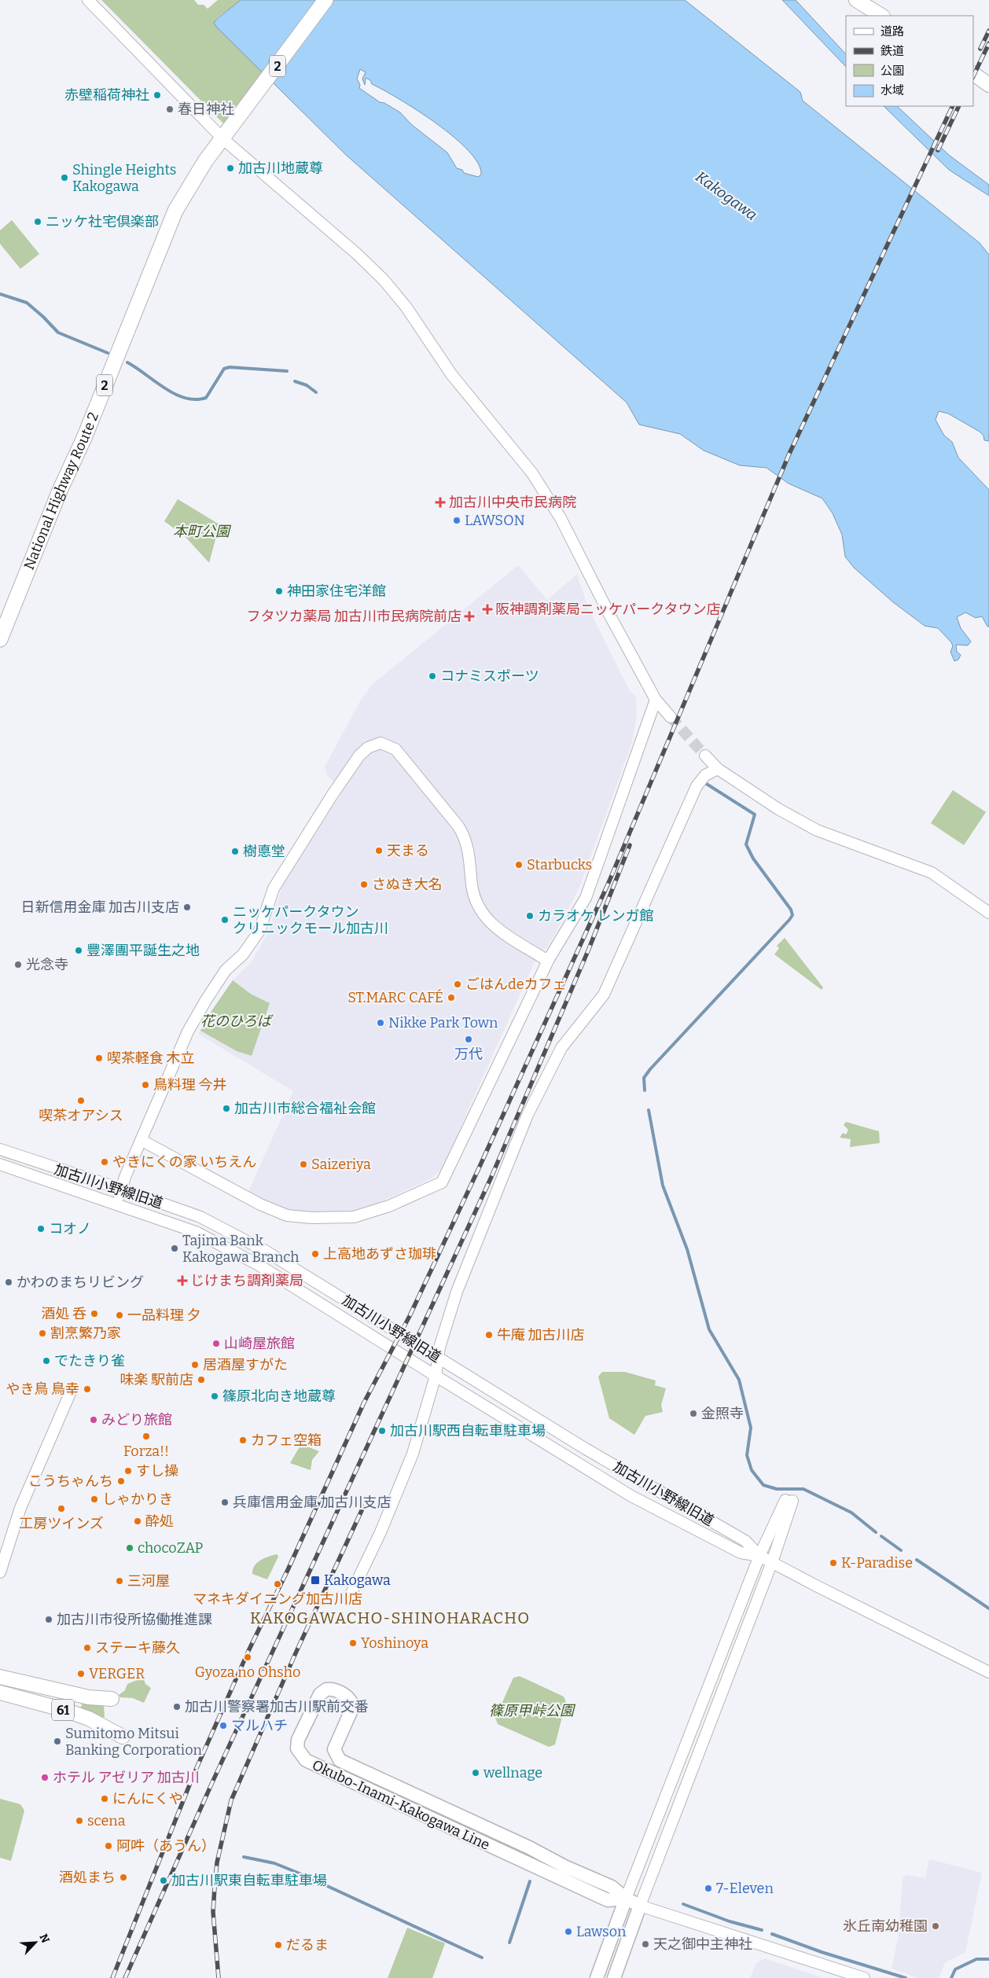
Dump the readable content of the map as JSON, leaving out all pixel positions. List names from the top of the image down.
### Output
{
  "streets": {
    "highway": ["2", "National Highway Route 2"],
    "main road": ["61", "Okubo-Inami-Kakogawa Line"],
    "street": ["加古川小野線旧道"]
  },
  "districts": ["KAKOGAWACHO-SHINOHARACHO"],
  "water": ["Kakogawa"],
  "parks": ["本町公園", "花のひろば", "篠原甲峠公園"],
  "places": {
    "other": [
      "赤壁稲荷神社",
      "春日神社",
      "加古川地蔵尊",
      "Shingle Heights Kakogawa",
      "ニッケ社宅倶楽部",
      "LAWSON",
      "神田家住宅洋館",
      "コナミスポーツ",
      "天まる",
      "樹悳堂",
      "Starbucks",
      "さぬき大名",
      "日新信用金庫 加古川支店",
      "カラオケ レンガ館",
      "ニッケパークタウン クリニックモール加古川",
      "豐澤團平誕生之地",
      "光念寺",
      "ごはんdeカフェ",
      "ST.MARC CAFÉ",
      "Nikke Park Town",
      "万代",
      "喫茶軽食 木立",
      "鳥料理 今井",
      "喫茶オアシス",
      "加古川市総合福祉会館",
      "やきにくの家 いちえん",
      "Saizeriya",
      "コオノ",
      "Tajima Bank Kakogawa Branch",
      "上高地あずさ珈琲",
      "かわのまちリビング",
      "酒処 呑",
      "一品料理 夕",
      "割烹繁乃家",
      "牛庵 加古川店",
      "山崎屋旅館",
      "でたきり雀",
      "居酒屋すがた",
      "味楽 駅前店",
      "やき鳥 鳥幸",
      "篠原北向き地蔵尊",
      "金照寺",
      "みどり旅館",
      "加古川駅西自転車駐車場",
      "Forza!!",
      "カフェ空箱",
      "すし操",
      "こうちゃんち",
      "しゃかりき",
      "兵庫信用金庫 加古川支店",
      "工房ツインズ",
      "酔処",
      "chocoZAP",
      "K-Paradise",
      "三河屋",
      "マネキダイニング加古川店",
      "加古川市役所協働推進課",
      "Yoshinoya",
      "ステーキ藤久",
      "Gyoza no Ohsho",
      "VERGER",
      "加古川警察署加古川駅前交番",
      "マルハチ",
      "Sumitomo Mitsui Banking Corporation",
      "wellnage",
      "ホテル アゼリア 加古川",
      "にんにくや",
      "scena",
      "阿吽（あうん）",
      "酒処まち",
      "加古川駅東自転車駐車場",
      "7-Eleven",
      "氷丘南幼稚園",
      "Lawson",
      "天之御中主神社",
      "だるま"
    ],
    "health": [
      "加古川中央市民病院",
      "阪神調剤薬局ニッケパークタウン店",
      "フタツカ薬局 加古川市民病院前店",
      "じけまち調剤薬局"
    ],
    "transit": ["Kakogawa"]
  },
  "legend": [
    "道路",
    "鉄道",
    "公園",
    "水域"
  ],
  "north": "top right"
}
